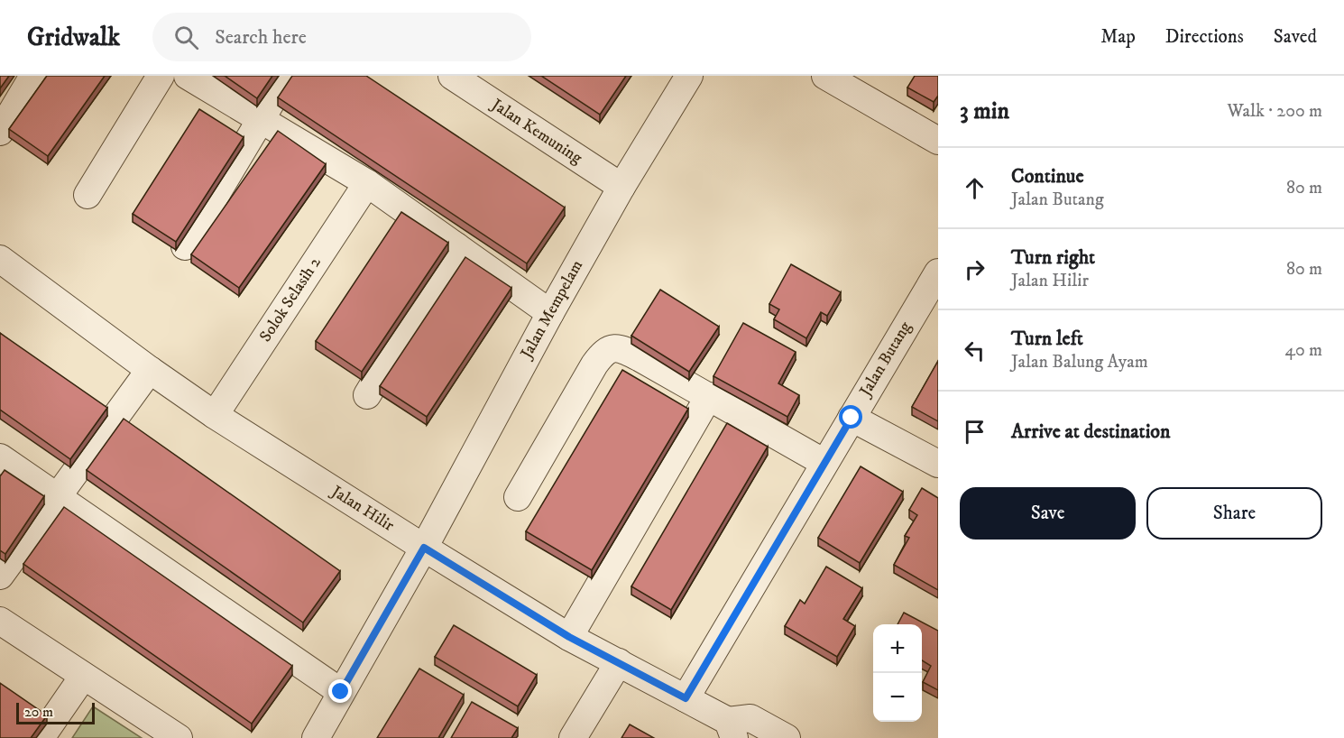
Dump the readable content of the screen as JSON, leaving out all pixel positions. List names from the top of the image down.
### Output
{
  "streets": {
    "street": [
      "Jalan Kemuning",
      "Solok Selasih 2",
      "Jalan Mempelam",
      "Jalan Butang",
      "Jalan Hilir"
    ]
  },
  "crossings": [
    ["Jalan Kemuning", "Jalan Mempelam"],
    ["Solok Selasih 2", "Jalan Hilir"],
    ["Jalan Mempelam", "Jalan Hilir"],
    ["Jalan Butang", "Jalan Hilir"]
  ],
  "scale_bar": "20 m",
  "page": {
    "header": "Gridwalk",
    "search": "Search here",
    "nav": ["Map", "Directions", "Saved"],
    "heading": ["3 min", "Walk · 200 m"],
    "list": [
      ["Continue", "Jalan Butang", "80 m"],
      ["Turn right", "Jalan Hilir", "80 m"],
      ["Turn left", "Jalan Balung Ayam", "40 m"],
      "Arrive at destination"
    ],
    "buttons": ["Save", "Share"],
    "map_buttons": ["+", "−"],
    "scale": "20 m"
  }
}
